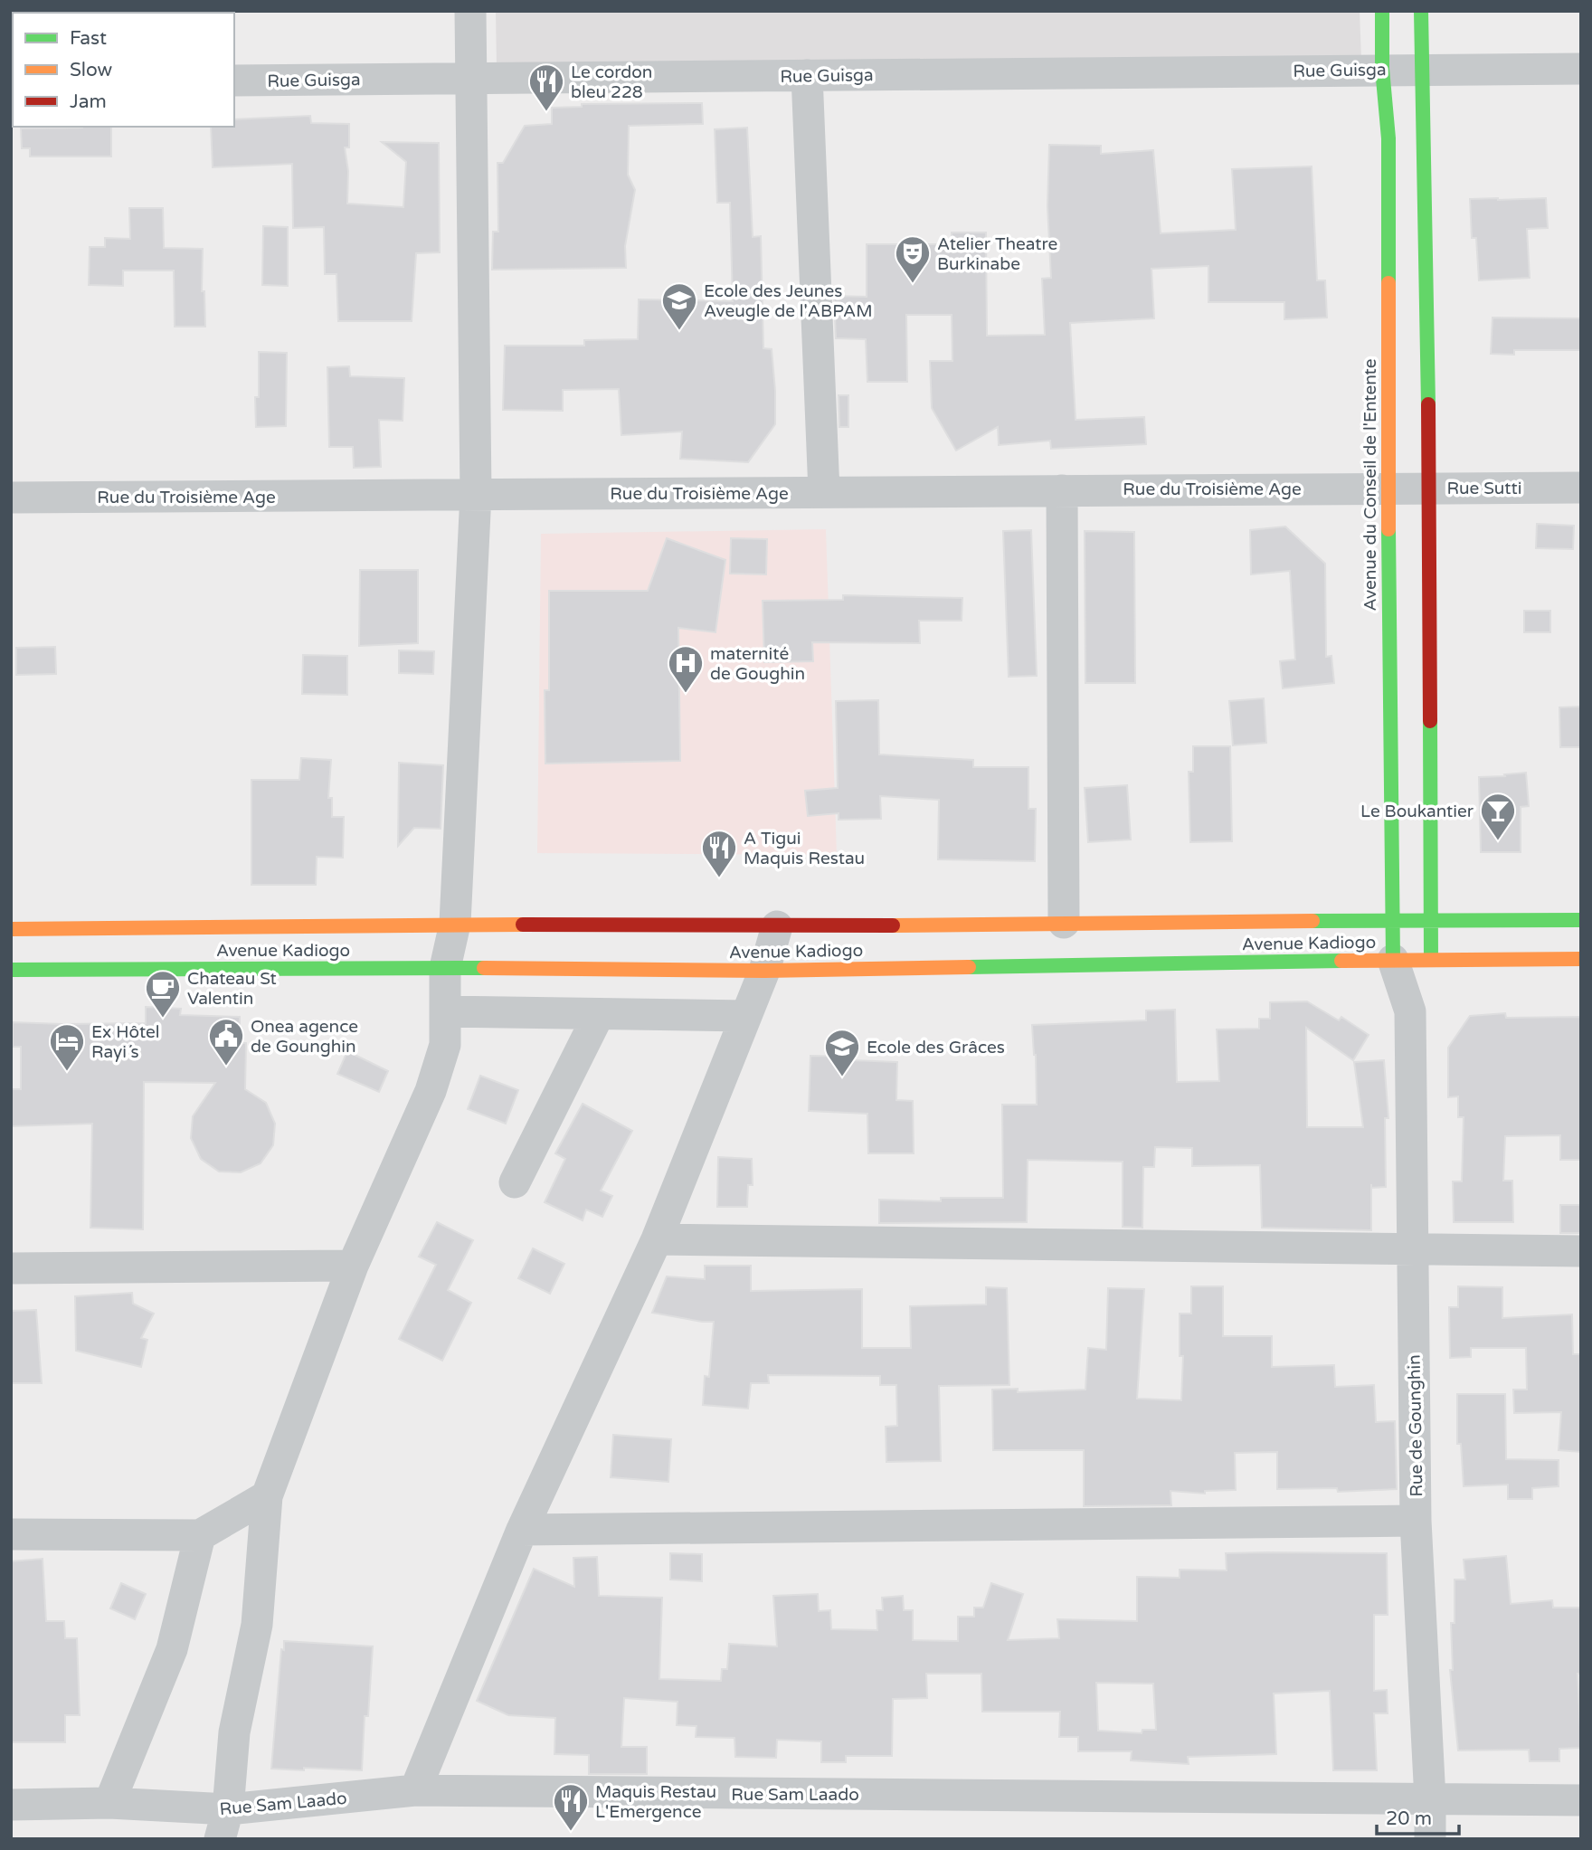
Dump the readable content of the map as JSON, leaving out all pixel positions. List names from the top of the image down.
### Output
{
  "streets": {
    "main road": ["Avenue du Conseil de l'Entente", "Avenue Kadiogo"],
    "street": [
      "Rue Guisga",
      "Rue Sutti",
      "Rue du Troisième Age",
      "Rue de Gounghin",
      "Rue Sam Laado"
    ]
  },
  "crossings": [
    ["Rue Guisga", "Avenue du Conseil de l'Entente"],
    ["Avenue du Conseil de l'Entente", "Rue Sutti"],
    ["Avenue du Conseil de l'Entente", "Rue du Troisième Age"],
    ["Avenue du Conseil de l'Entente", "Avenue Kadiogo"],
    ["Avenue du Conseil de l'Entente", "Rue de Gounghin"],
    ["Rue Sutti", "Rue du Troisième Age"],
    ["Avenue Kadiogo", "Rue de Gounghin"],
    ["Rue de Gounghin", "Rue Sam Laado"]
  ],
  "places": {
    "restaurant": ["Le cordon bleu 228", "A Tigui Maquis Restau", "Maquis Restau L'Emergence"],
    "theatre": ["Atelier Theatre Burkinabe"],
    "school or university": ["Ecole des Jeunes Aveugle de l'ABPAM", "Ecole des Grâces"],
    "hospital": ["maternité de Goughin"],
    "bar": ["Le Boukantier"],
    "cafe": ["Chateau St Valentin"],
    "public building": ["Onea agence de Gounghin"],
    "hotel": ["Ex Hôtel Rayi´s"]
  },
  "legend": ["Fast", "Slow", "Jam"],
  "scale_bar": "20 m"
}
